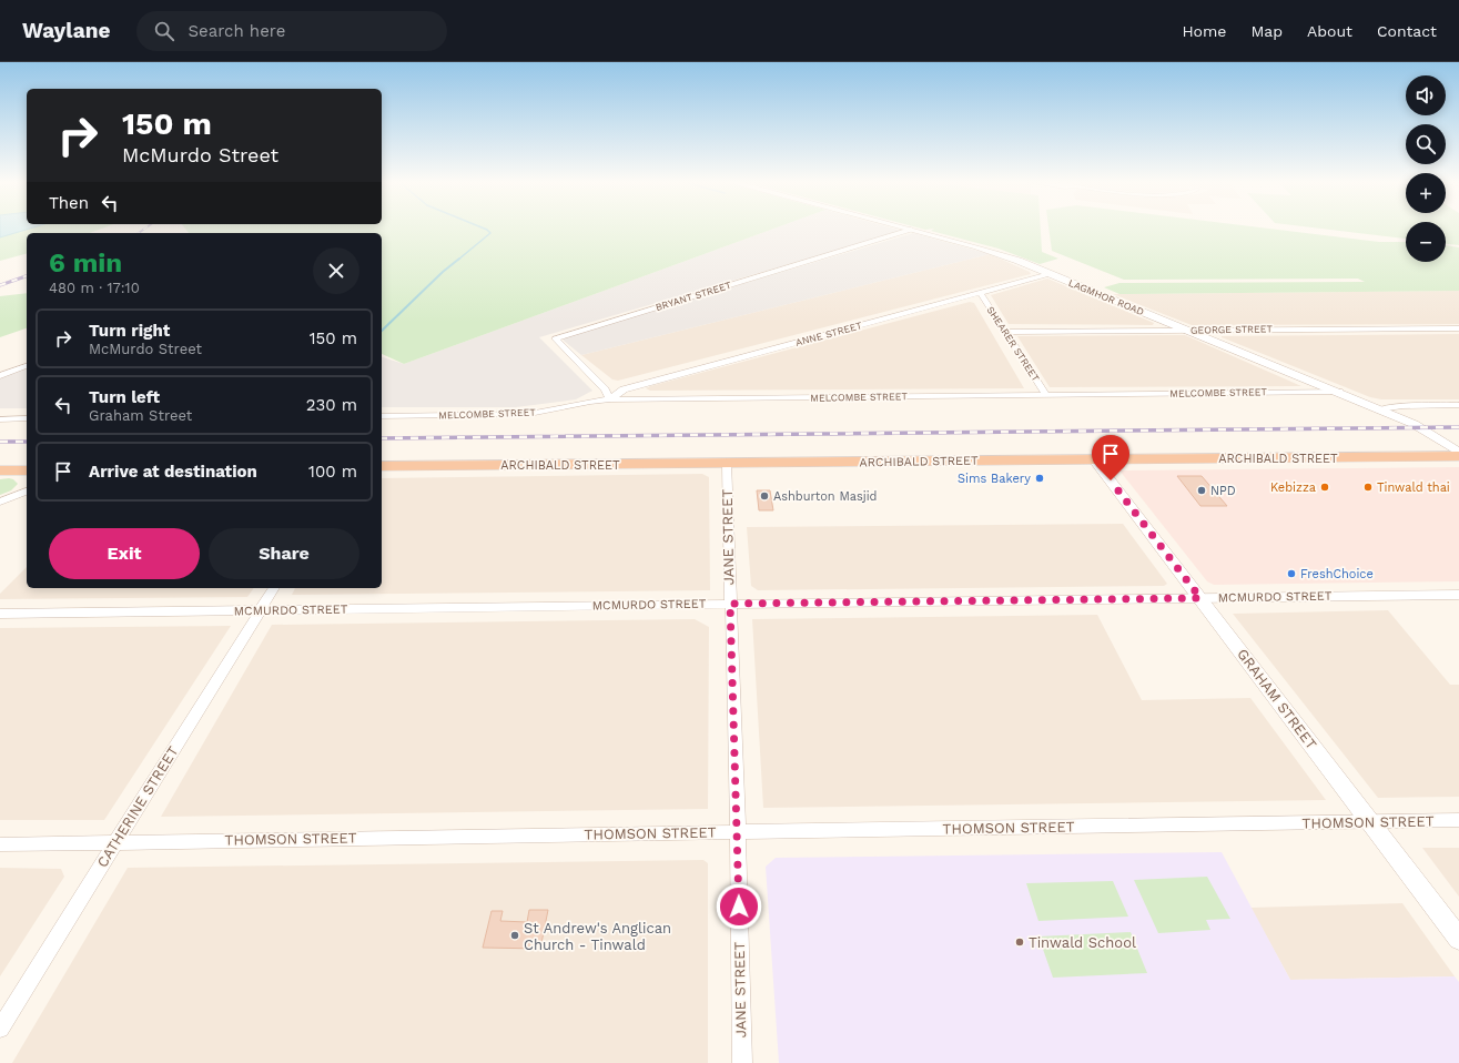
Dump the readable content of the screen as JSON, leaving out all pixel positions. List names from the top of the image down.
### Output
{
  "streets": {
    "highway": ["ARCHIBALD STREET"],
    "street": [
      "BRYANT STREET",
      "LAGMHOR ROAD",
      "GEORGE STREET",
      "ANNE STREET",
      "SHEARER STREET",
      "MELCOMBE STREET",
      "JANE STREET",
      "MCMURDO STREET",
      "GRAHAM STREET",
      "CATHERINE STREET",
      "THOMSON STREET"
    ]
  },
  "crossings": [
    ["BRYANT STREET", "LAGMHOR ROAD"],
    ["BRYANT STREET", "ANNE STREET"],
    ["BRYANT STREET", "MELCOMBE STREET"],
    ["LAGMHOR ROAD", "GEORGE STREET"],
    ["LAGMHOR ROAD", "ANNE STREET"],
    ["LAGMHOR ROAD", "MELCOMBE STREET"],
    ["GEORGE STREET", "SHEARER STREET"],
    ["ANNE STREET", "SHEARER STREET"],
    ["ANNE STREET", "MELCOMBE STREET"],
    ["SHEARER STREET", "MELCOMBE STREET"],
    ["ARCHIBALD STREET", "JANE STREET"],
    ["ARCHIBALD STREET", "GRAHAM STREET"],
    ["JANE STREET", "MCMURDO STREET"],
    ["JANE STREET", "THOMSON STREET"],
    ["MCMURDO STREET", "GRAHAM STREET"],
    ["MCMURDO STREET", "CATHERINE STREET"],
    ["GRAHAM STREET", "THOMSON STREET"],
    ["CATHERINE STREET", "THOMSON STREET"]
  ],
  "places": [
    "Sims Bakery",
    "Kebizza",
    "Tinwald thai",
    "NPD",
    "Ashburton Masjid",
    "FreshChoice",
    "St Andrew's Anglican Church - Tinwald",
    "Tinwald School"
  ],
  "page": {
    "header": "Waylane",
    "search": "Search here",
    "nav": [
      "Home",
      "Map",
      "About",
      "Contact"
    ],
    "map_buttons": ["+", "−"],
    "turn": ["150 m", "McMurdo Street"],
    "then": "Then",
    "heading": ["6 min", "480 m · 17:10"],
    "list": [
      {
        "name": "Turn right",
        "note": "McMurdo Street",
        "value": "150 m"
      },
      {
        "name": "Turn left",
        "note": "Graham Street",
        "value": "230 m"
      },
      {
        "name": "Arrive at destination",
        "value": "100 m"
      }
    ],
    "buttons": ["Exit", "Share"]
  }
}
